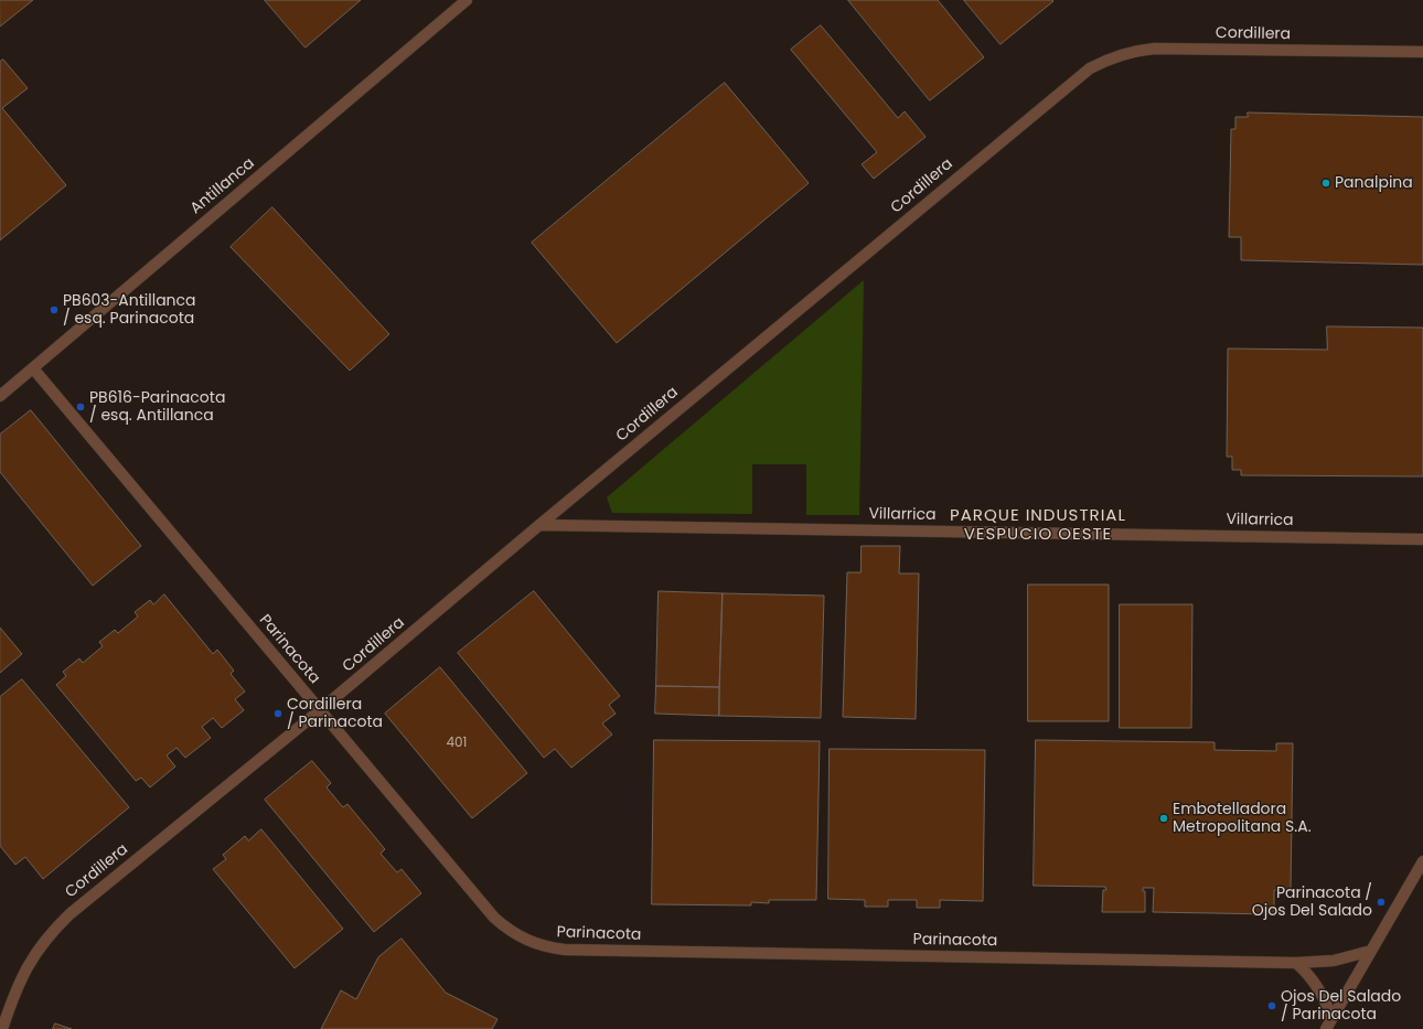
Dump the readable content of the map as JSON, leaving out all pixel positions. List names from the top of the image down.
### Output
{
  "streets": {
    "street": [
      "Cordillera",
      "Antillanca",
      "Villarrica",
      "Parinacota"
    ]
  },
  "crossings": [
    ["Cordillera", "Villarrica"],
    ["Cordillera", "Parinacota"],
    ["Antillanca", "Parinacota"]
  ],
  "districts": ["PARQUE INDUSTRIAL VESPUCIO OESTE"],
  "places": [
    "Panalpina",
    "PB603-Antillanca / esq. Parinacota",
    "PB616-Parinacota / esq. Antillanca",
    "Cordillera / Parinacota",
    "Embotelladora Metropolitana S.A.",
    "Parinacota / Ojos Del Salado",
    "Ojos Del Salado / Parinacota"
  ],
  "house_numbers": ["401"]
}
